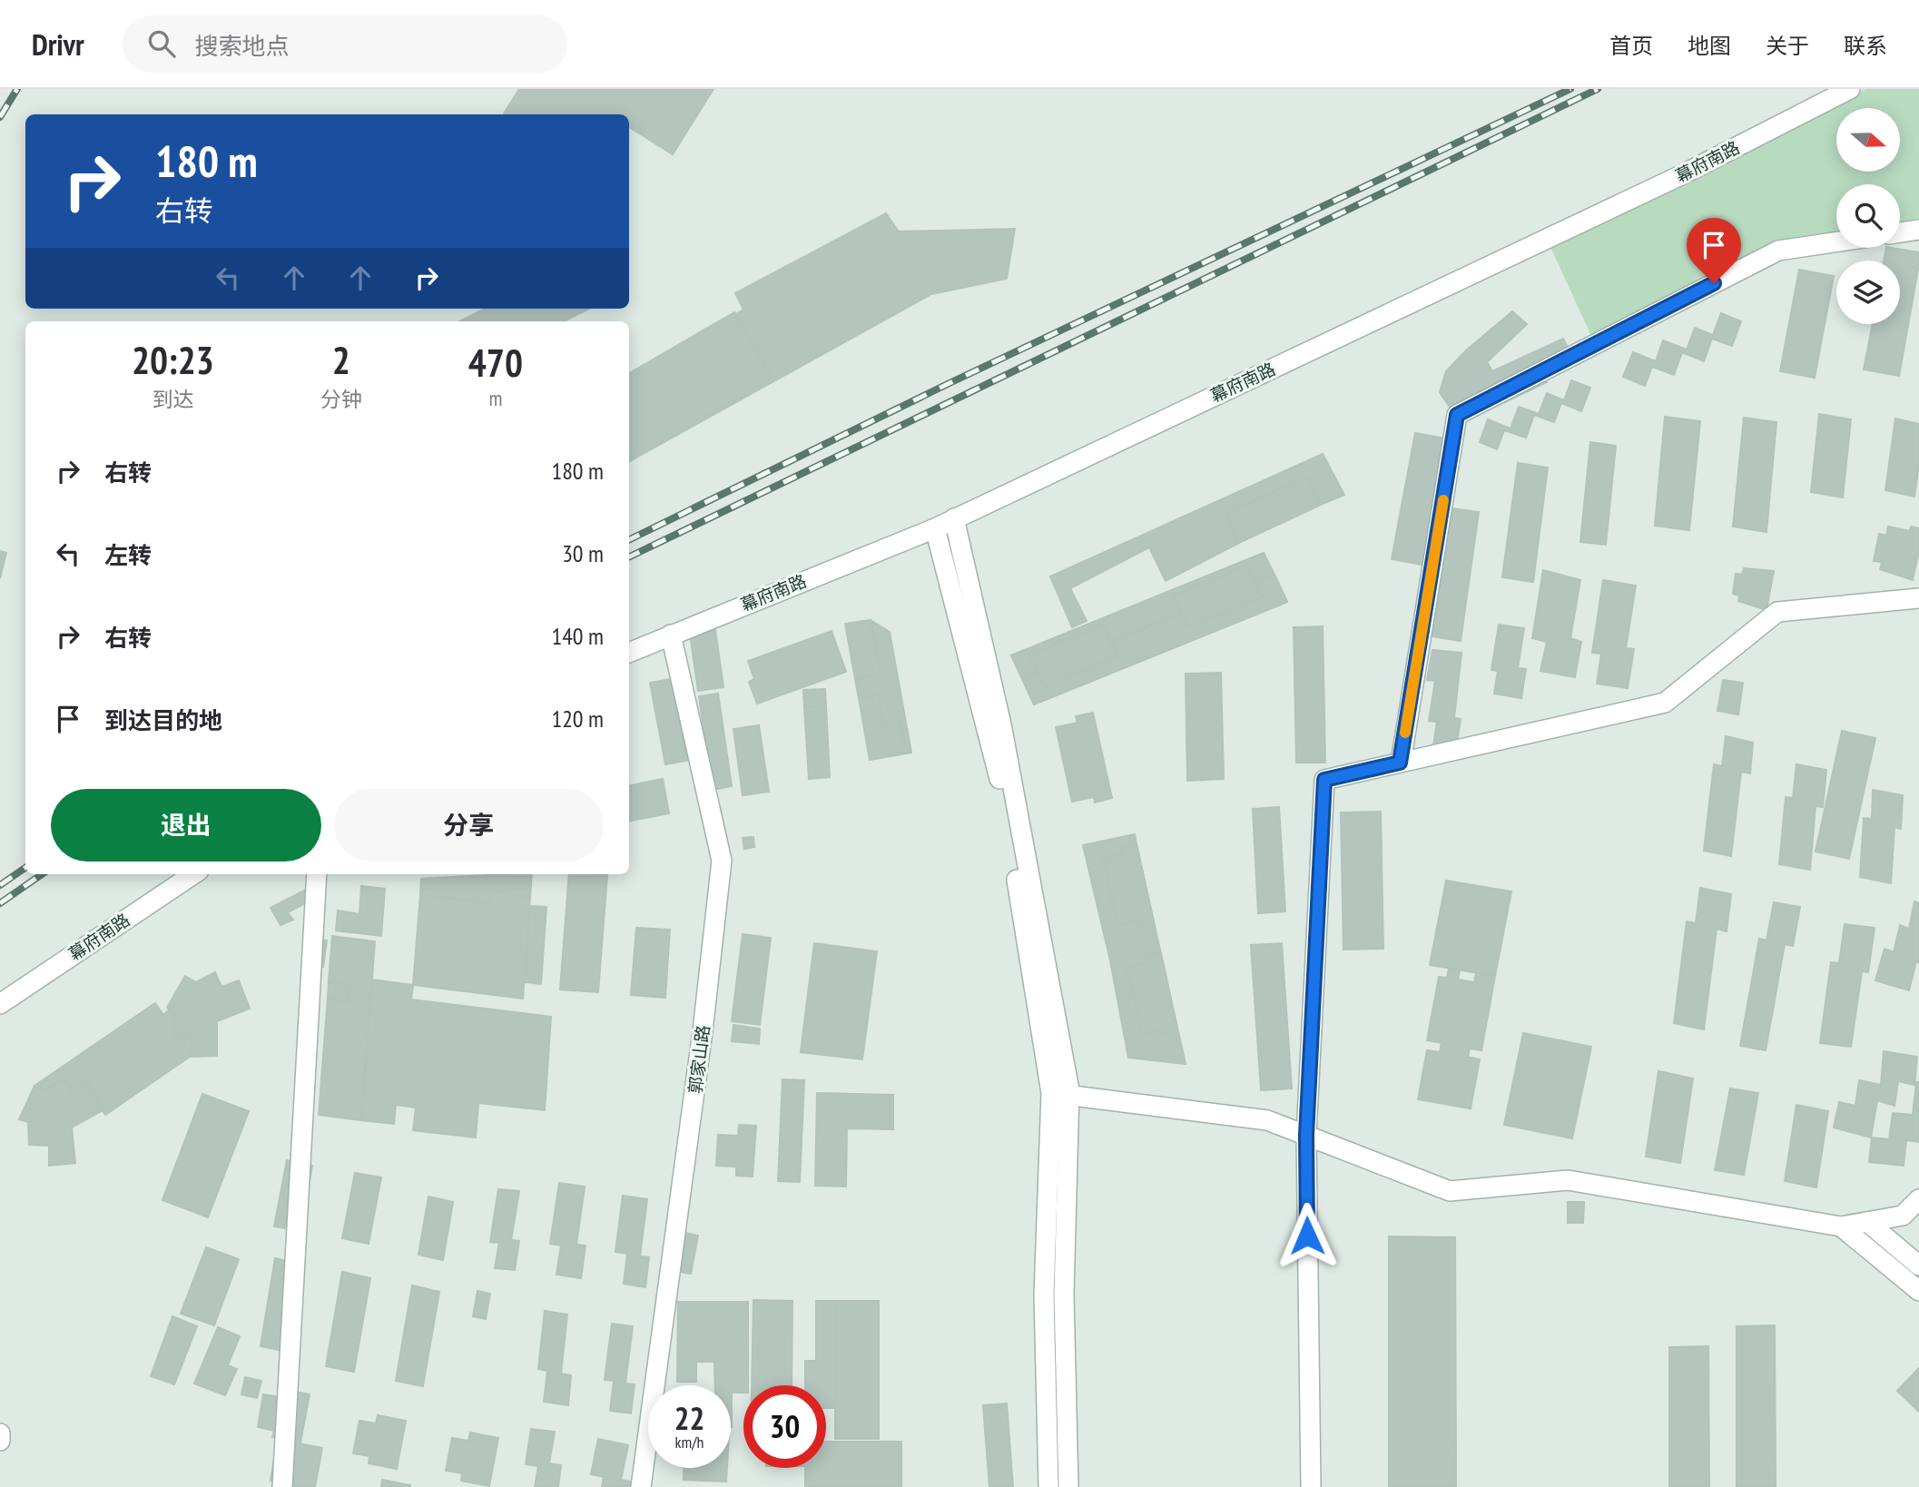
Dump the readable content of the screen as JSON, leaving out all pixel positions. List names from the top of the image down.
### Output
{
  "streets": {
    "street": ["幕府南路", "郭家山路"]
  },
  "crossings": [
    ["幕府南路", "郭家山路"]
  ],
  "north": "right",
  "page": {
    "header": "Drivr",
    "search": "搜索地点",
    "nav": [
      "首页",
      "地图",
      "关于",
      "联系"
    ],
    "turn": ["180 m", "右转"],
    "eta": [
      "20:23",
      "到达",
      "2",
      "分钟",
      "470",
      "m"
    ],
    "list": [
      {
        "name": "右转",
        "value": "180 m"
      },
      {
        "name": "左转",
        "value": "30 m"
      },
      {
        "name": "右转",
        "value": "140 m"
      },
      {
        "name": "到达目的地",
        "value": "120 m"
      }
    ],
    "buttons": ["退出", "分享"],
    "speed": "22 km/h",
    "limit": "30"
  }
}
